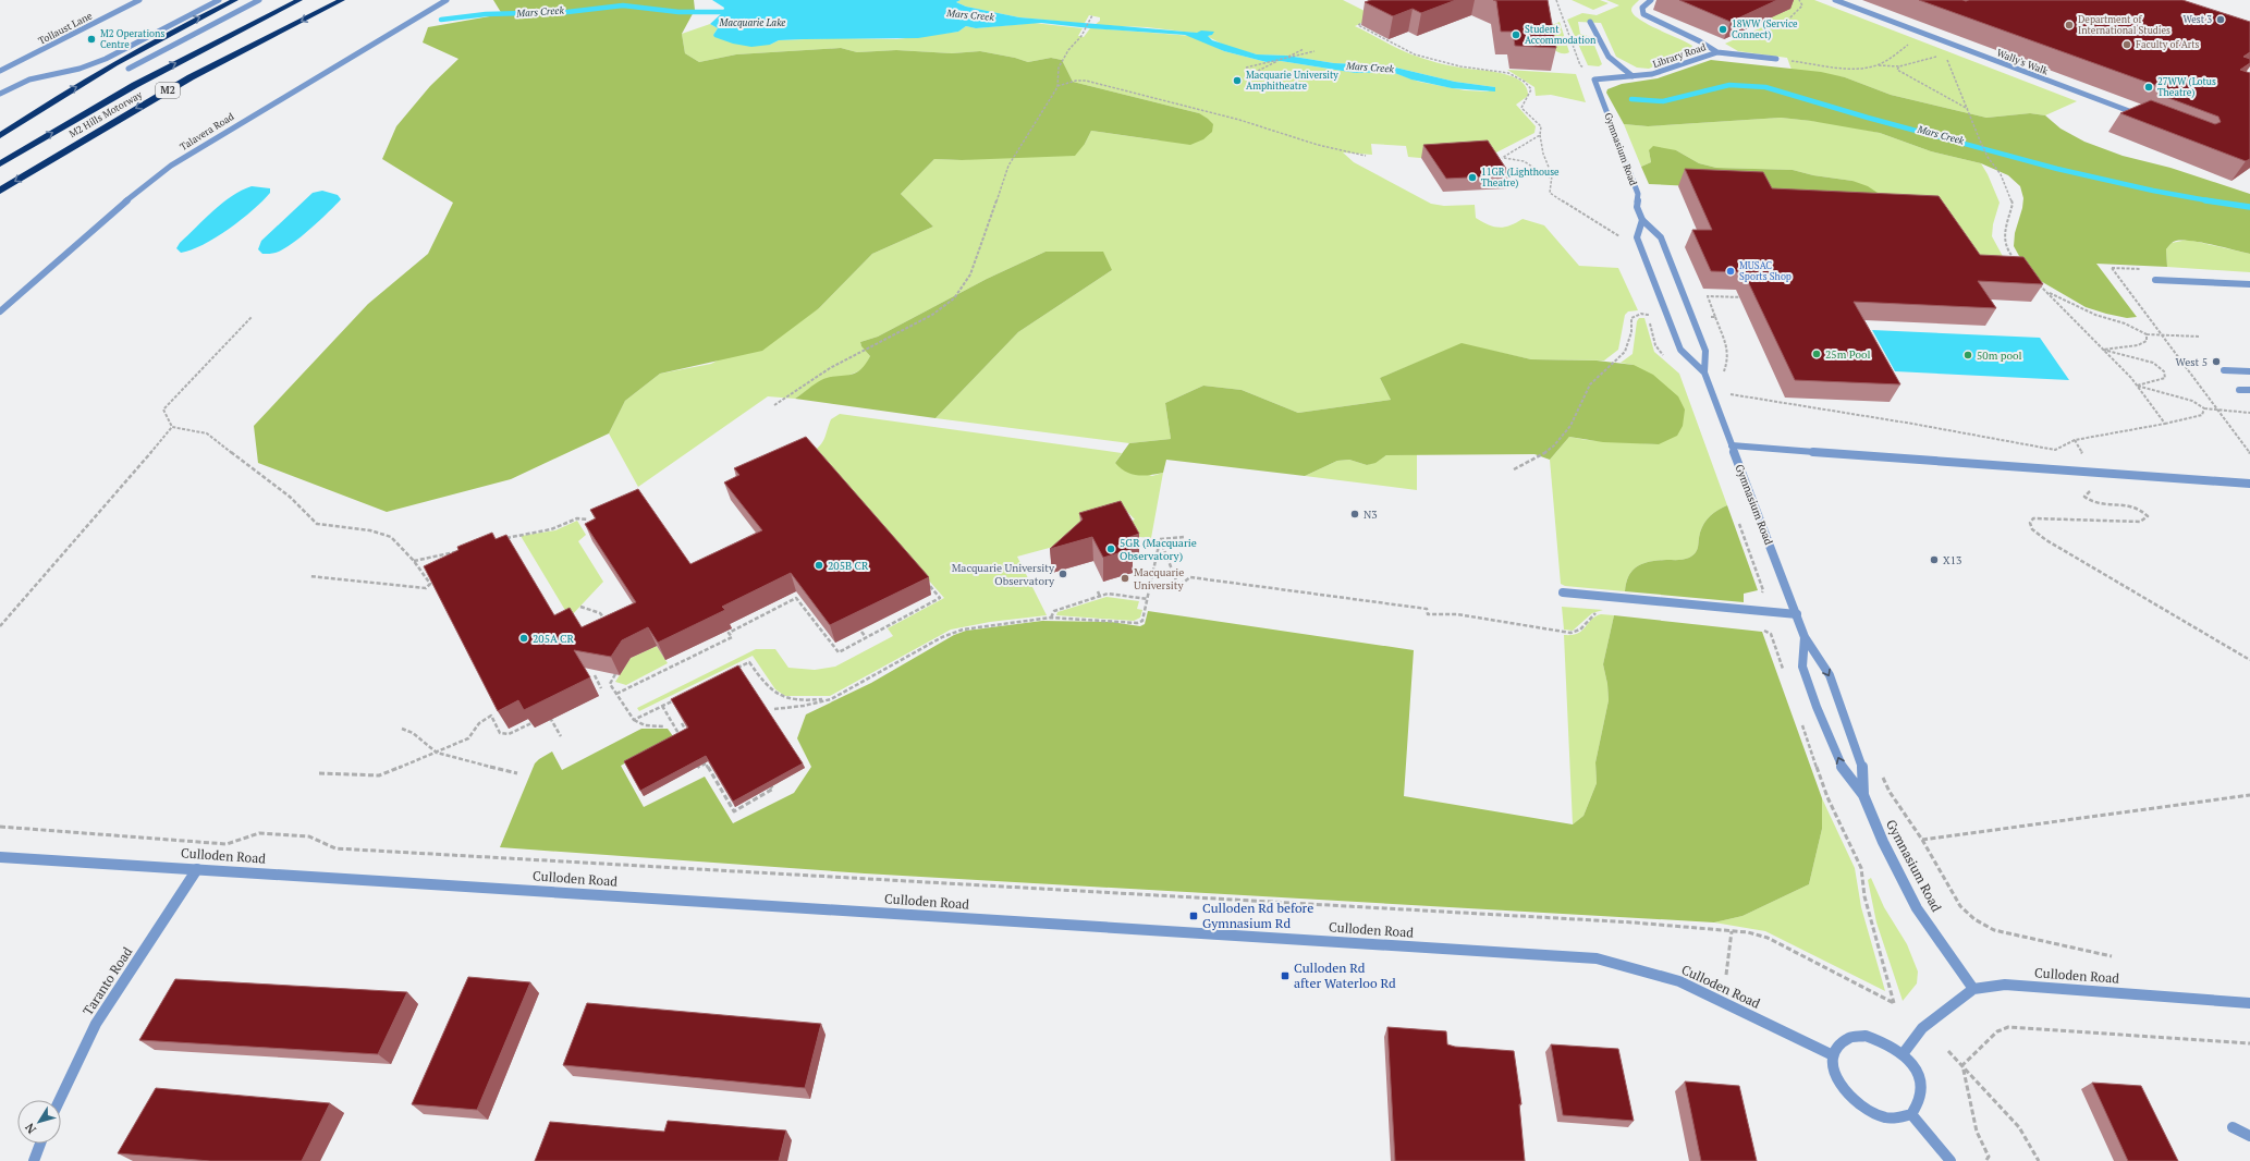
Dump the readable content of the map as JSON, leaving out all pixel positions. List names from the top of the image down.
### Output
{
  "streets": {
    "highway": ["M2", "M2 Hills Motorway"],
    "street": [
      "Tollaust Lane",
      "Library Road",
      "Wally's Walk",
      "Talavera Road",
      "Gymnasium Road",
      "Culloden Road",
      "Taranto Road"
    ]
  },
  "crossings": [
    ["Library Road", "Gymnasium Road"],
    ["Gymnasium Road", "Culloden Road"],
    ["Culloden Road", "Taranto Road"]
  ],
  "water": ["Mars Creek", "Macquarie Lake"],
  "places": {
    "other": [
      "West 3",
      "Department of International Studies",
      "18WW (Service Connect)",
      "Student Accommodation",
      "M2 Operations Centre",
      "Faculty of Arts",
      "Macquarie University Amphitheatre",
      "27WW (Lotus Theatre)",
      "11GR (Lighthouse Theatre)",
      "MUSAC Sports Shop",
      "25m Pool",
      "50m pool",
      "West 5",
      "N3",
      "5GR (Macquarie Observatory)",
      "X13",
      "205B CR",
      "Macquarie University Observatory",
      "Macquarie University",
      "205A CR"
    ],
    "transit": ["Culloden Rd before Gymnasium Rd", "Culloden Rd after Waterloo Rd"]
  },
  "north": "bottom left"
}
